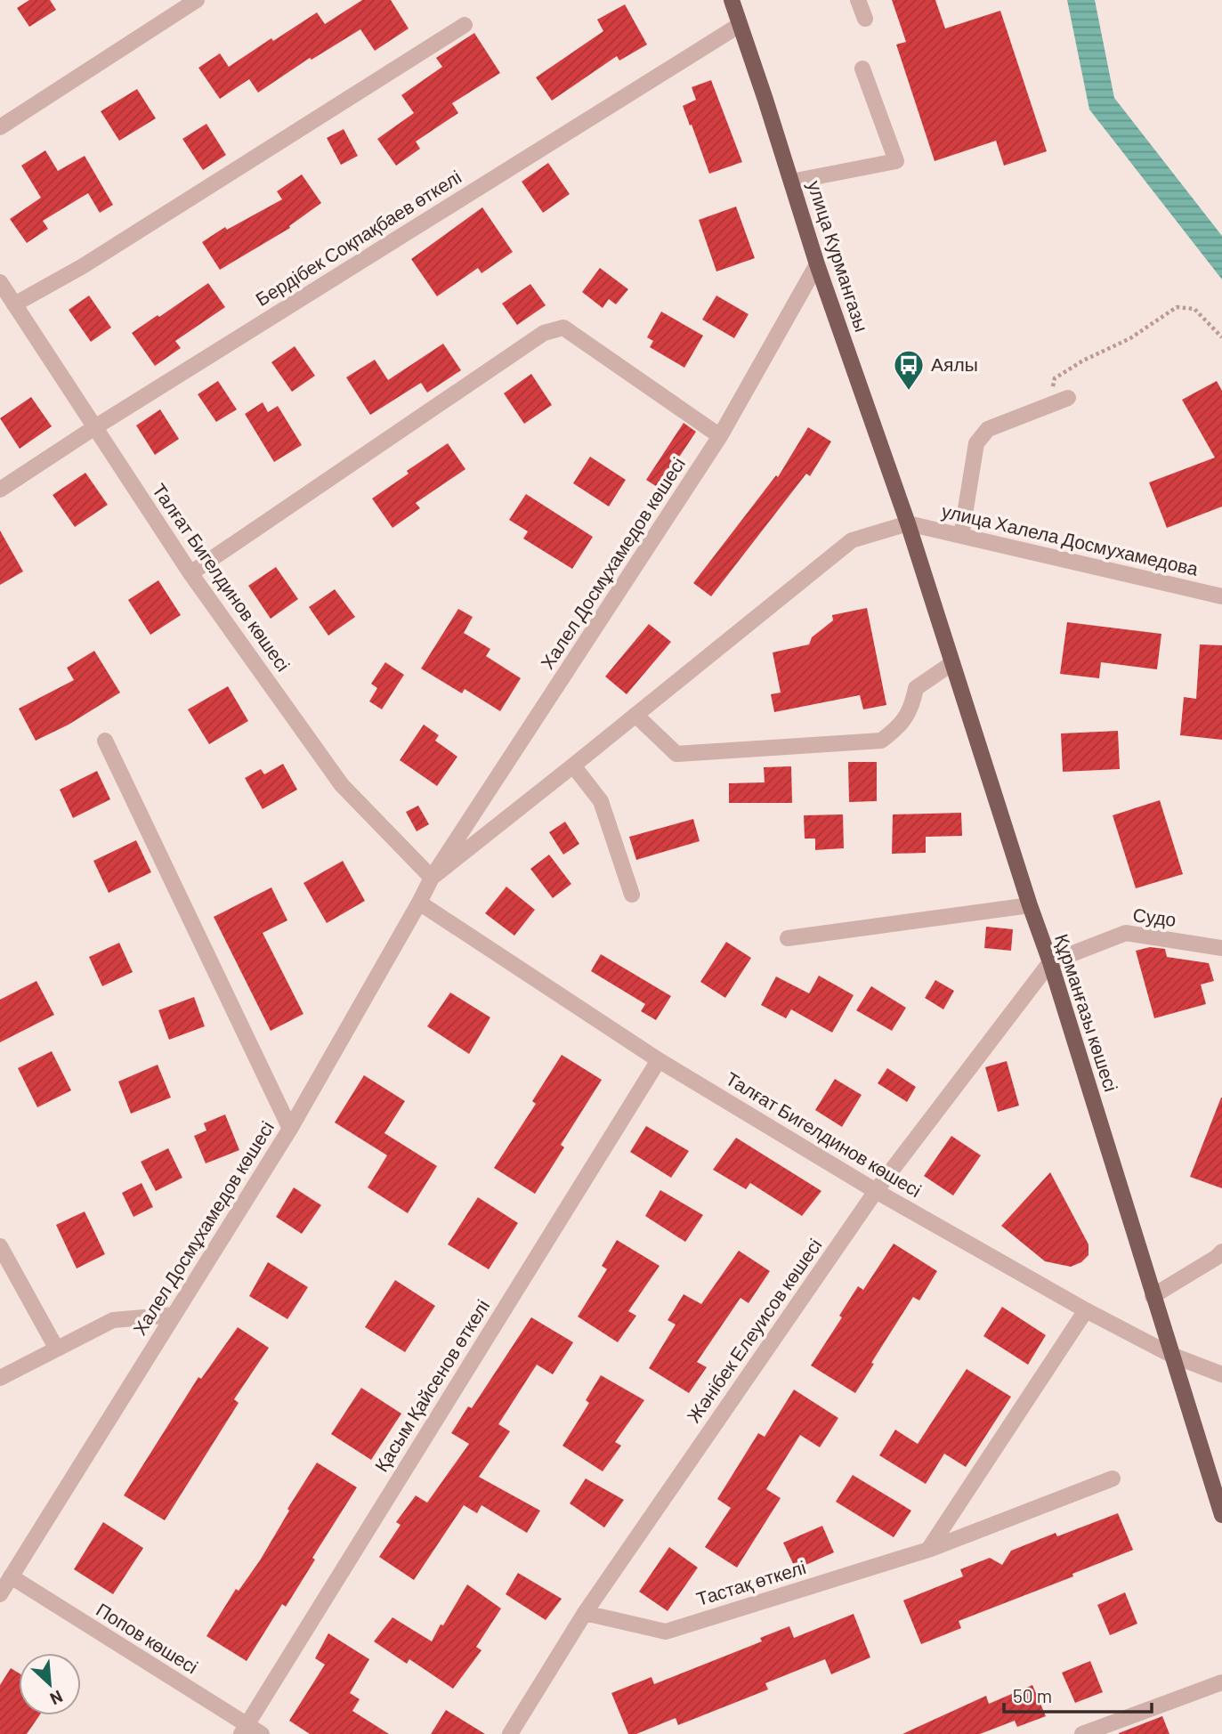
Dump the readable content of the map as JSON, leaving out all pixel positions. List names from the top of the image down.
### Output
{
  "streets": {
    "main road": ["улица Курмангазы", "Құрманғазы көшесі"],
    "street": [
      "Бердібек Соқпақбаев өткелі",
      "улица Халела Досмухамедова",
      "Халел Досмұхамедов көшесі",
      "Талғат Бигелдинов көшесі",
      "Судо",
      "Жәнібек Елеуисов көшесі",
      "Қасым Қайсенов өткелі",
      "Тастақ өткелі",
      "Попов көшесі"
    ]
  },
  "crossings": [
    ["Бердібек Соқпақбаев өткелі", "улица Курмангазы"],
    ["Бердібек Соқпақбаев өткелі", "Талғат Бигелдинов көшесі"],
    ["улица Курмангазы", "улица Халела Досмухамедова"],
    ["улица Курмангазы", "Халел Досмұхамедов көшесі"],
    ["улица Курмангазы", "Құрманғазы көшесі"],
    ["улица Халела Досмухамедова", "Халел Досмұхамедов көшесі"],
    ["улица Халела Досмухамедова", "Құрманғазы көшесі"],
    ["Халел Досмұхамедов көшесі", "Талғат Бигелдинов көшесі"],
    ["Халел Досмұхамедов көшесі", "Құрманғазы көшесі"],
    ["Халел Досмұхамедов көшесі", "Попов көшесі"],
    ["Талғат Бигелдинов көшесі", "Құрманғазы көшесі"],
    ["Талғат Бигелдинов көшесі", "Жәнібек Елеуисов көшесі"],
    ["Талғат Бигелдинов көшесі", "Қасым Қайсенов өткелі"],
    ["Судо", "Құрманғазы көшесі"],
    ["Судо", "Жәнібек Елеуисов көшесі"],
    ["Құрманғазы көшесі", "Жәнібек Елеуисов көшесі"],
    ["Жәнібек Елеуисов көшесі", "Тастақ өткелі"],
    ["Қасым Қайсенов өткелі", "Попов көшесі"]
  ],
  "places": {
    "bus stop": ["Аялы"]
  },
  "scale_bar": "50 m",
  "north": "bottom right"
}
